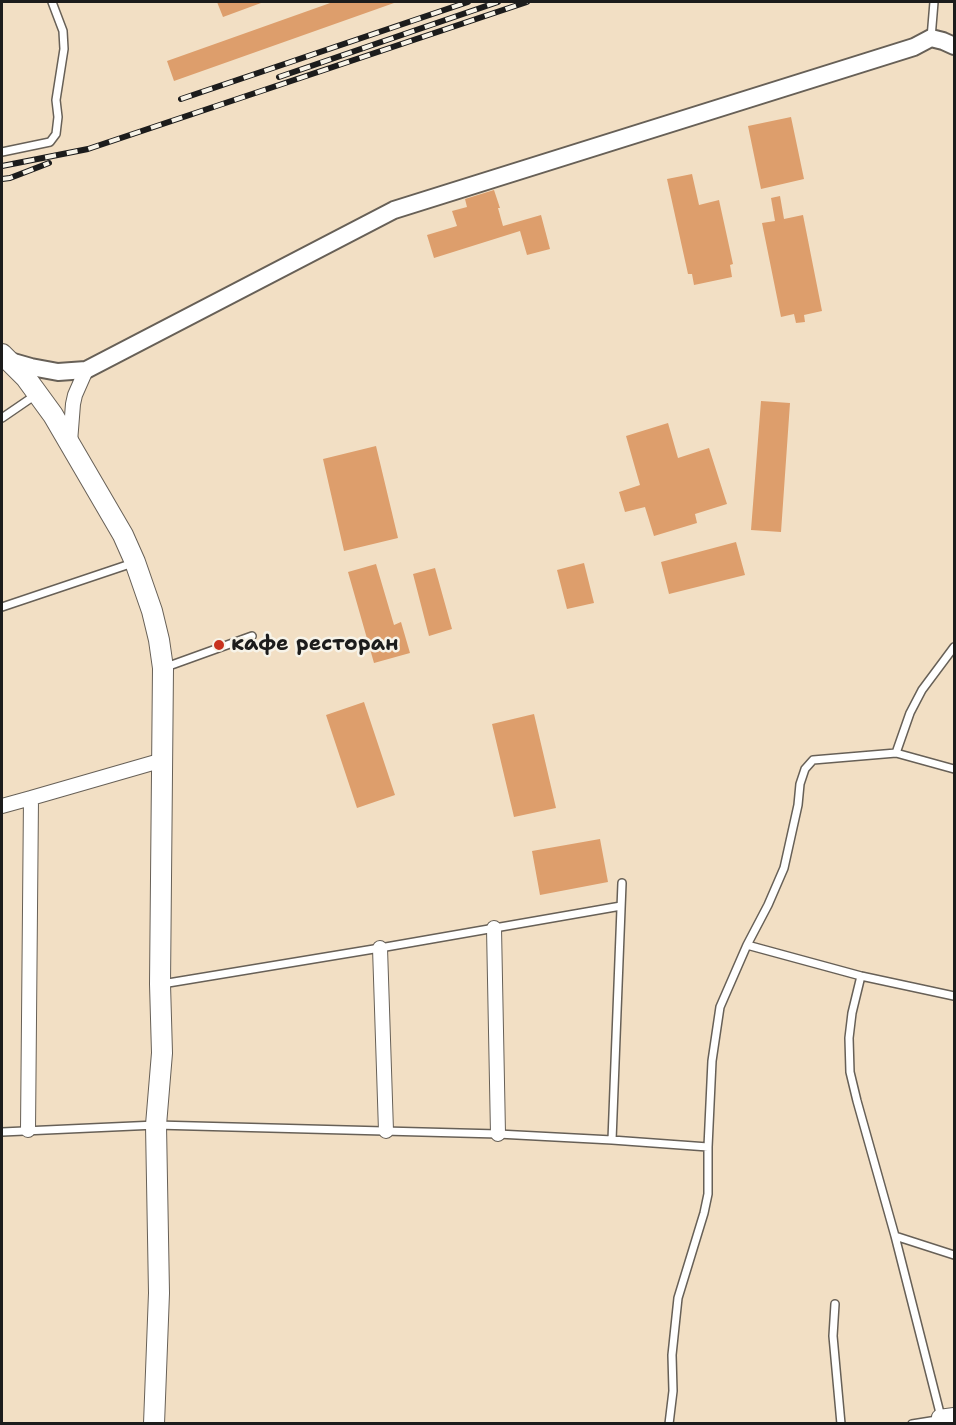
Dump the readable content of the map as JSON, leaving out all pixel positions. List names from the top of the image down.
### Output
{
  "places": ["кафе ресторан"]
}
